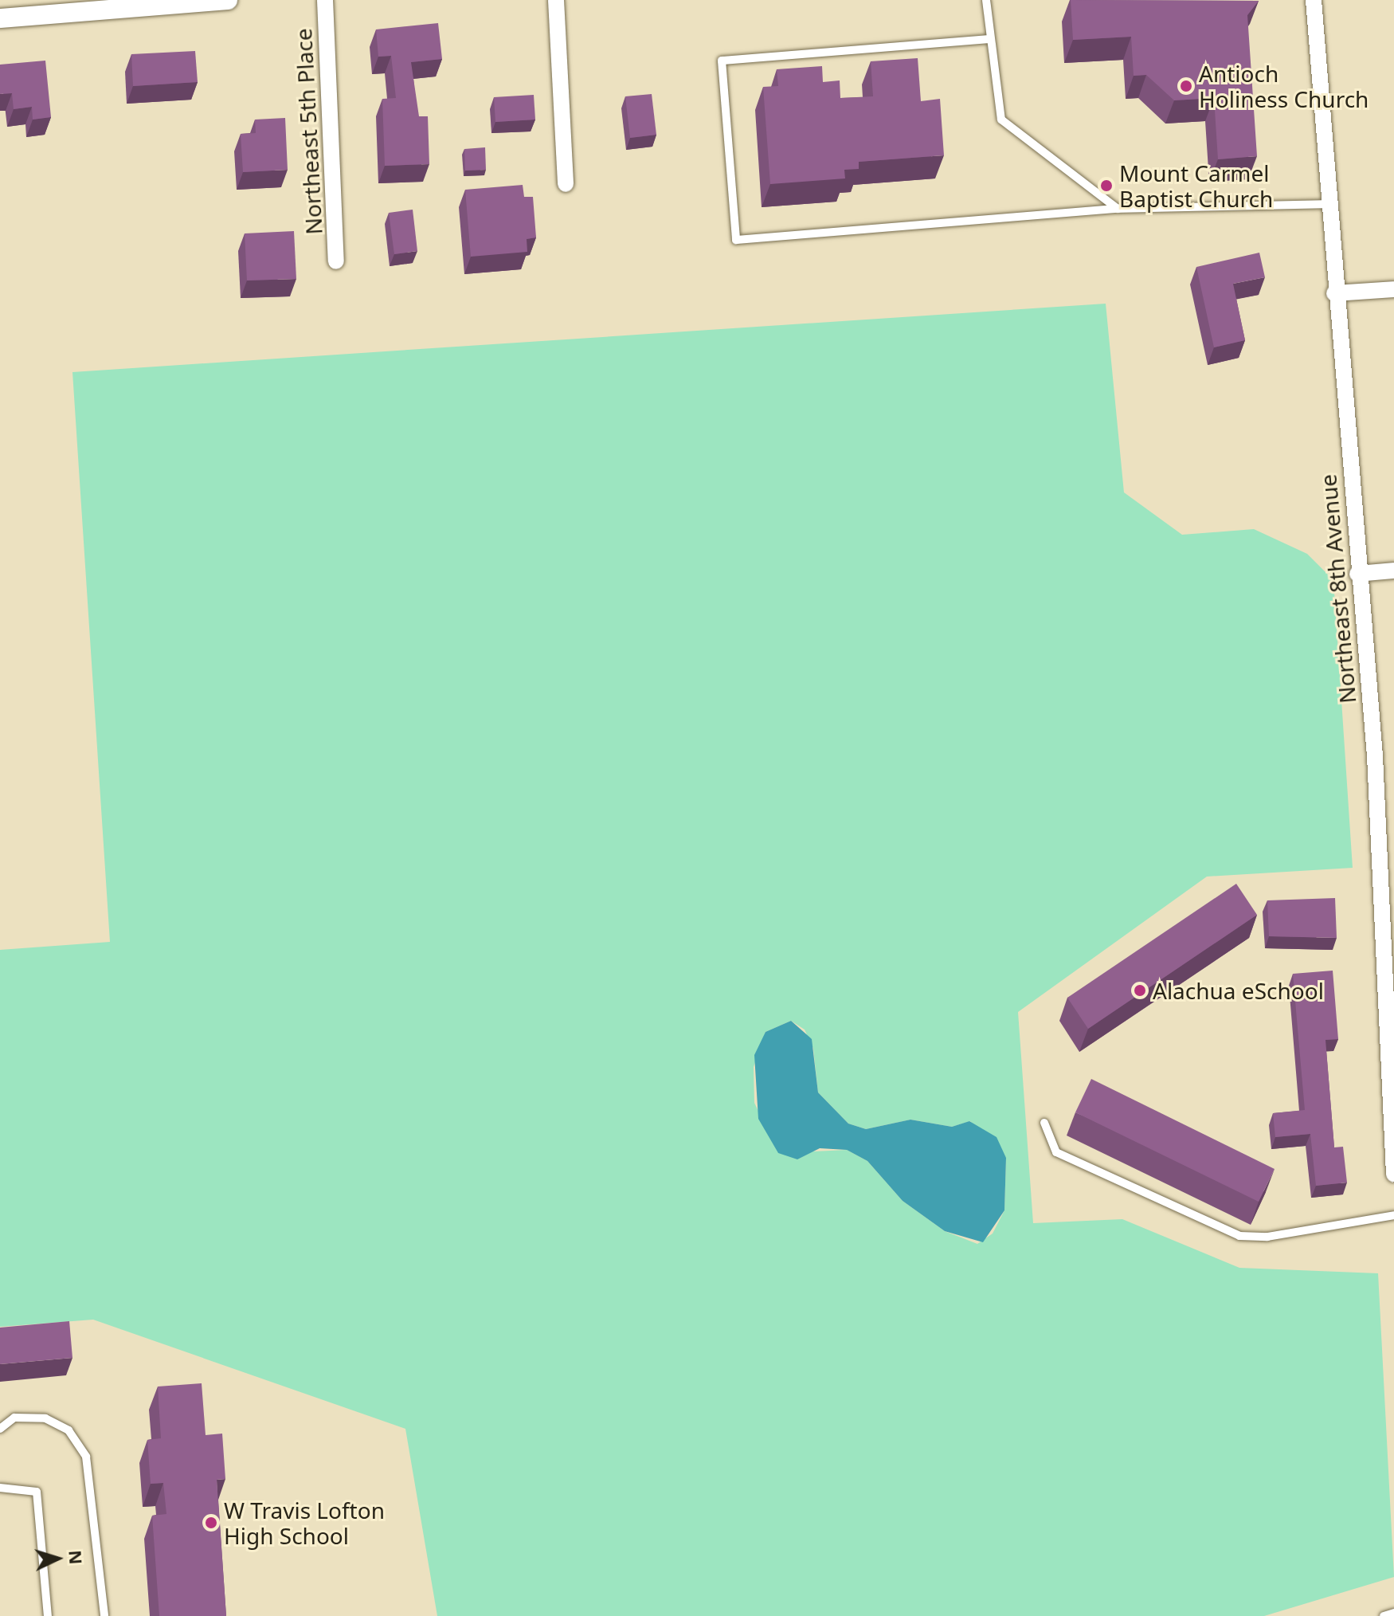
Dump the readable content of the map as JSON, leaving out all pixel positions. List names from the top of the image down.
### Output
{
  "streets": {
    "street": ["Northeast 5th Place", "Northeast 8th Avenue"]
  },
  "places": [
    "Antioch Holiness Church",
    "Mount Carmel Baptist Church",
    "Alachua eSchool",
    "W Travis Lofton High School"
  ],
  "north": "right"
}
